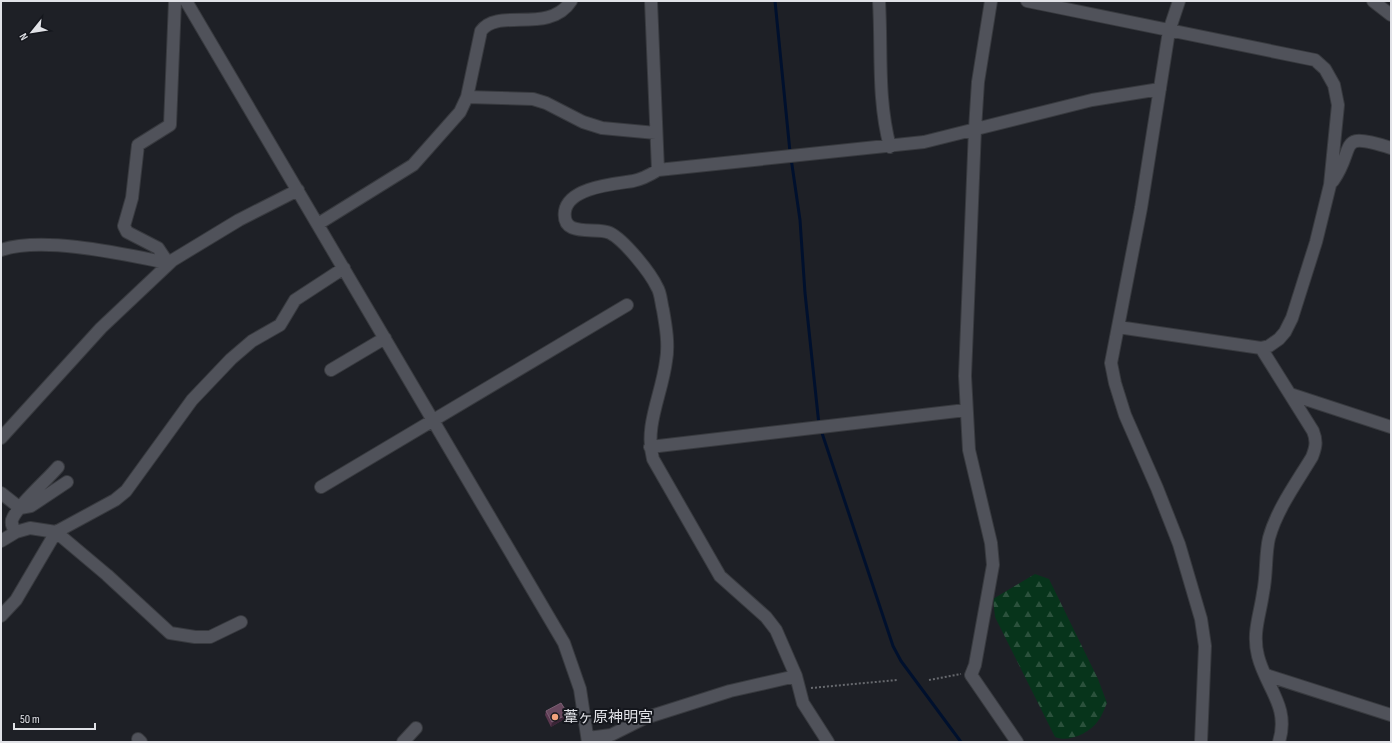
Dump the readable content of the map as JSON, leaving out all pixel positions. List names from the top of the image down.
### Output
{
  "places": ["葦ヶ原神明宮"],
  "scale_bar": "50 m",
  "north": "bottom left"
}
